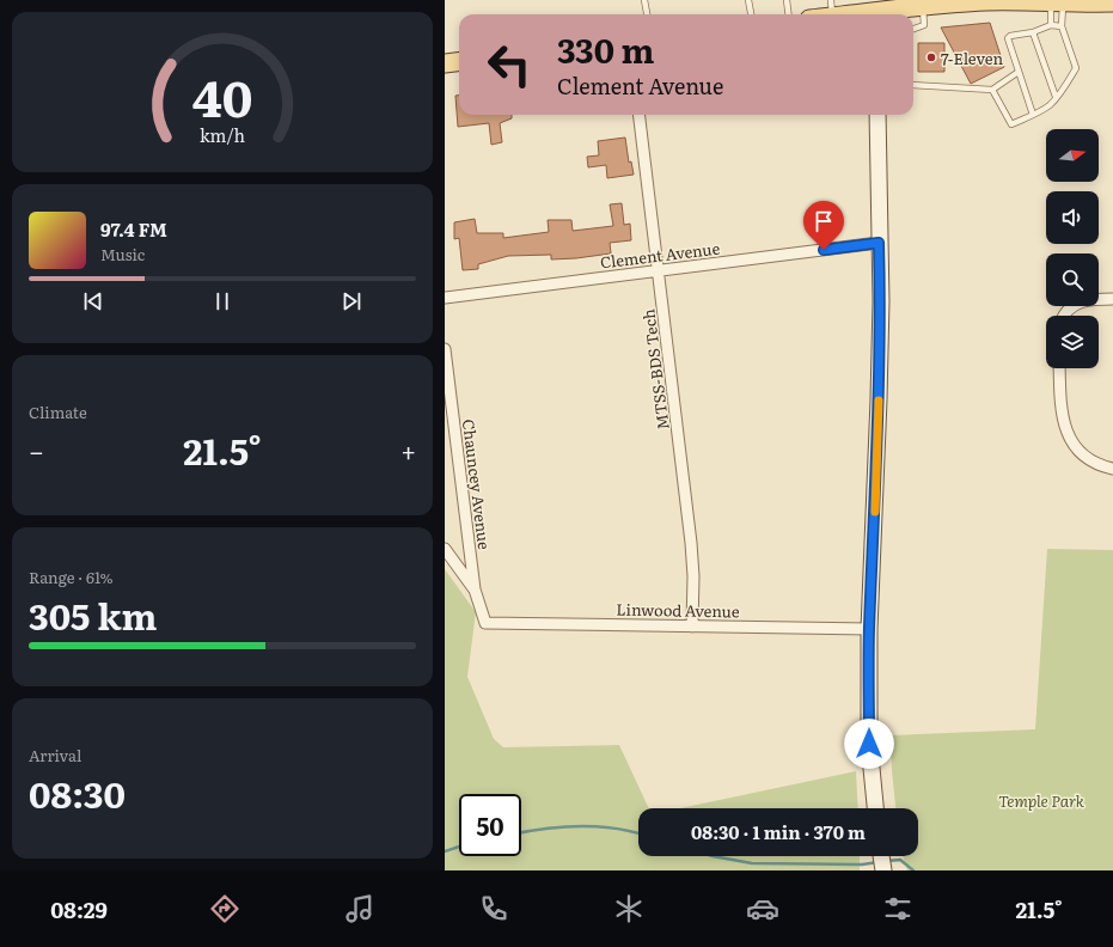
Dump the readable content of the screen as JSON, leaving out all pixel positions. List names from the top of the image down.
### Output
{
  "streets": {
    "street": [
      "Clement Avenue",
      "MTSS-BDS Tech",
      "Chauncey Avenue",
      "Linwood Avenue"
    ]
  },
  "crossings": [
    ["Clement Avenue", "MTSS-BDS Tech"],
    ["MTSS-BDS Tech", "Linwood Avenue"],
    ["Chauncey Avenue", "Linwood Avenue"]
  ],
  "parks": ["Temple Park"],
  "places": ["7-Eleven"],
  "north": "right",
  "page": {
    "turn": ["330 m", "Clement Avenue"],
    "song": ["97.4 FM", "Music"],
    "tile": [
      "Climate",
      ["Range · 61%", "305 km"],
      ["Arrival", "08:30"]
    ],
    "heat": ["−", "21.5°", "+"],
    "limit": "50",
    "trip": "08:30 · 1 min · 370 m",
    "tabs": ["08:29", "21.5°"],
    "gauge": ["40", "km/h"]
  }
}
